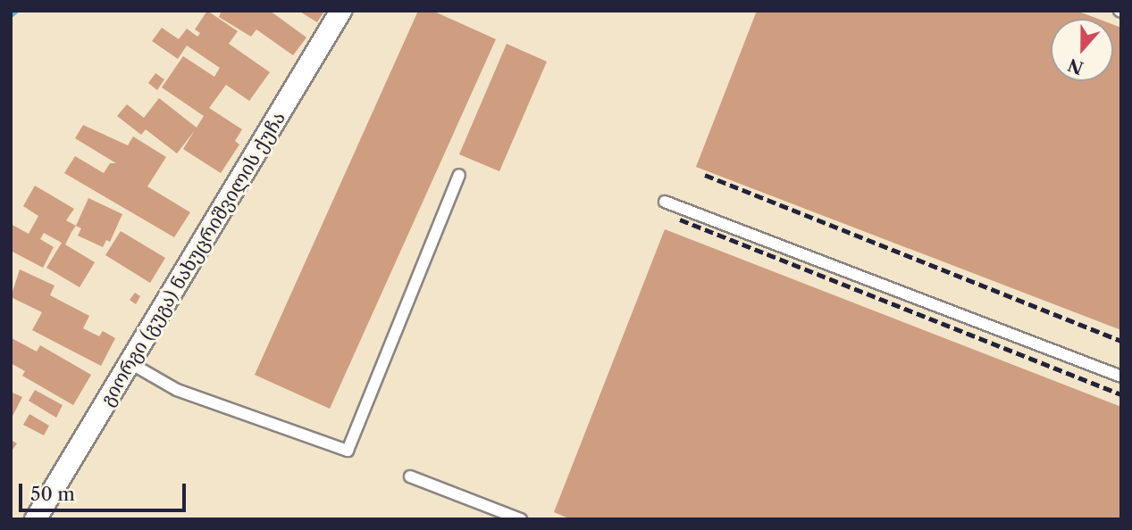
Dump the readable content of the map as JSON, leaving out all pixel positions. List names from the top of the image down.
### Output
{
  "streets": {
    "street": ["გიორგი (გუგა) ნახუცრიშვილის ქუჩა"]
  },
  "scale_bar": "50 m",
  "north": "bottom"
}
